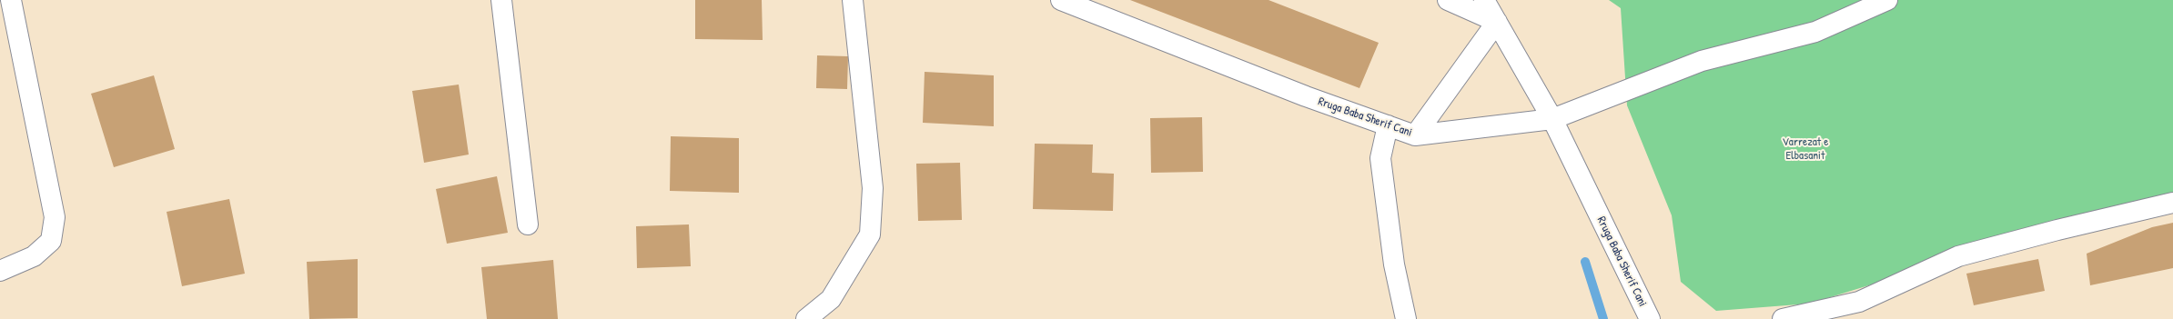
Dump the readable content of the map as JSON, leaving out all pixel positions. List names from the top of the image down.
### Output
{
  "streets": {
    "street": ["Rruga Baba Sherif Cani"]
  },
  "parks": ["Varrezat e Elbasanit"]
}
